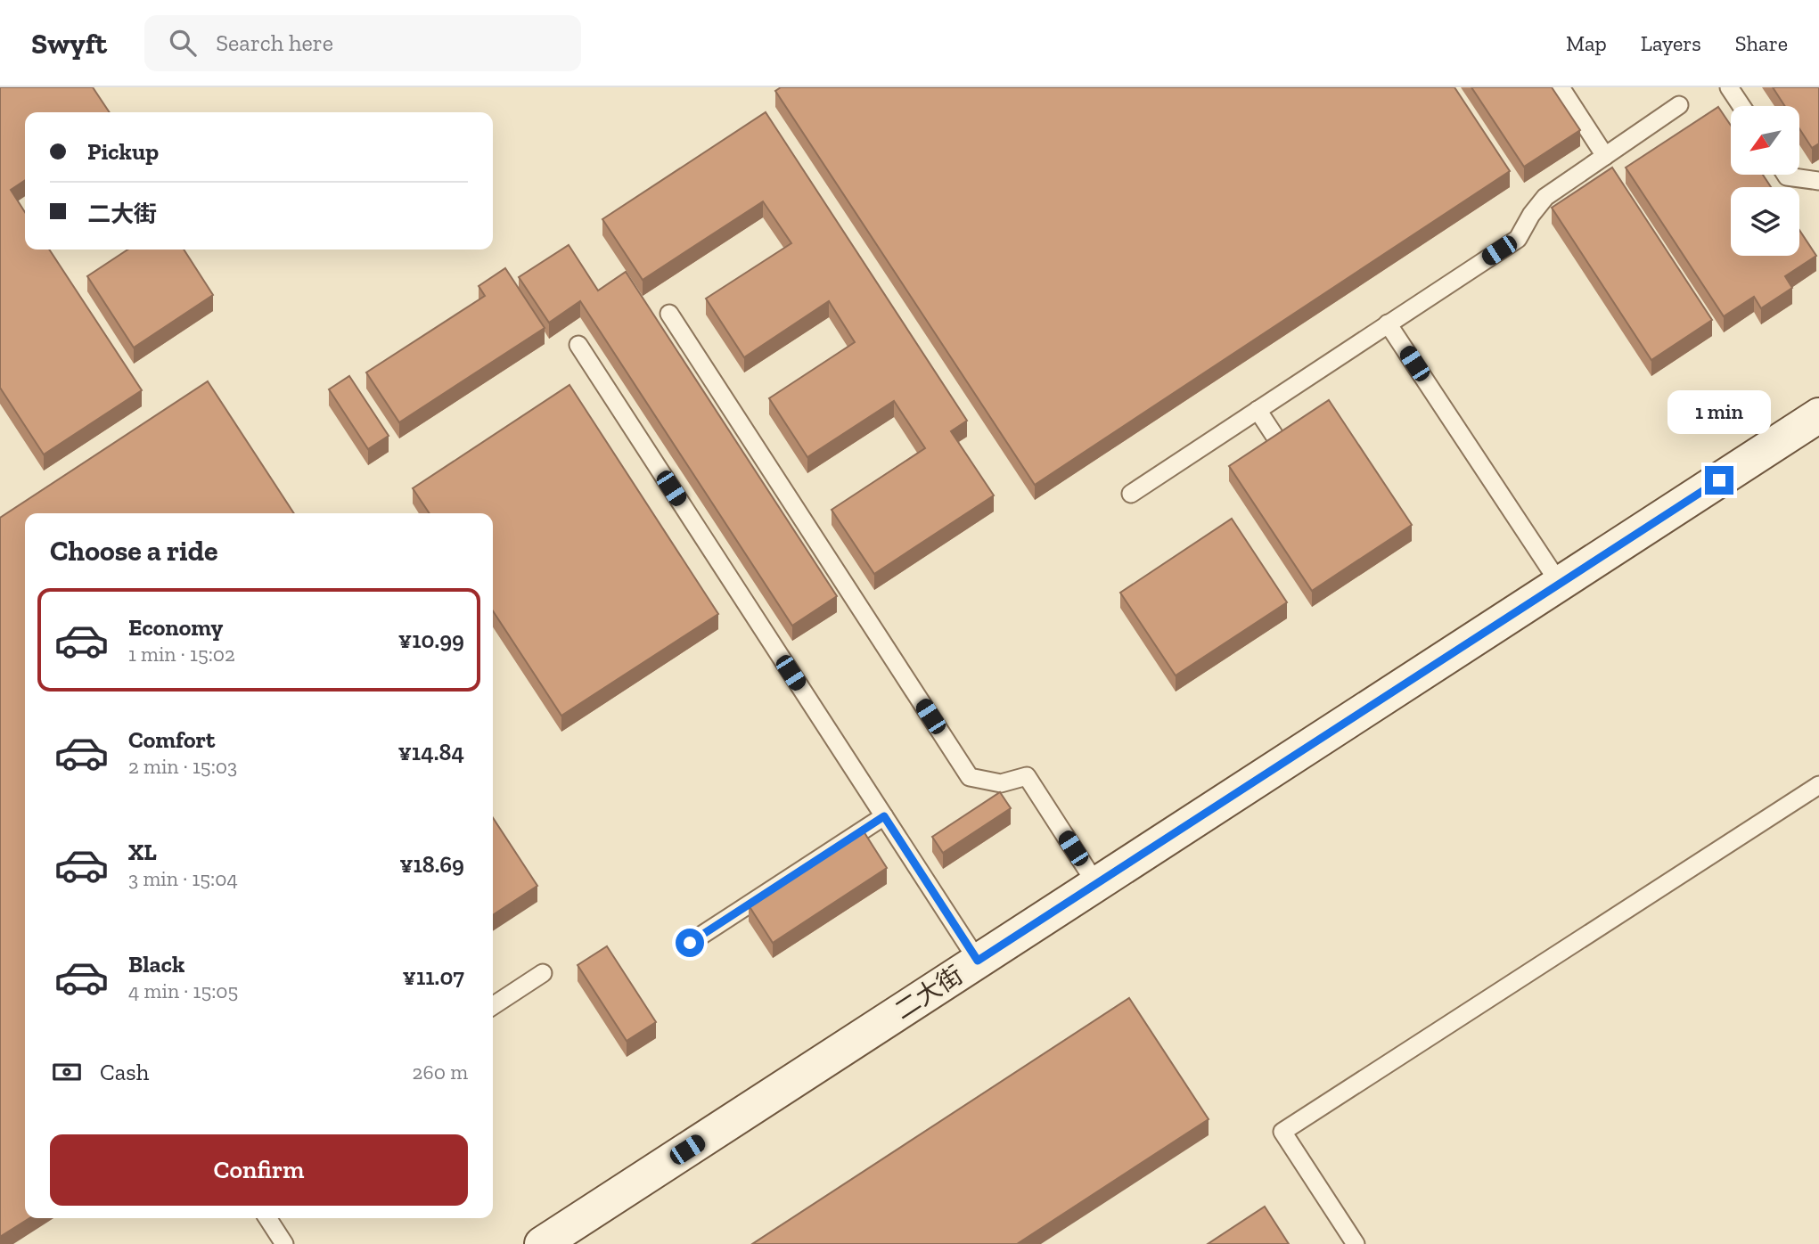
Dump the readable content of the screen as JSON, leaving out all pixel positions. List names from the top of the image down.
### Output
{
  "streets": {
    "street": ["二大街"]
  },
  "north": "bottom left",
  "page": {
    "header": "Swyft",
    "search": "Search here",
    "nav": ["Map", "Layers", "Share"],
    "banner": ["Pickup", "二大街"],
    "bubble": "1 min",
    "heading": "Choose a ride",
    "list": [
      {
        "name": "Economy",
        "note": "1 min · 15:02",
        "value": "¥10.99"
      },
      {
        "name": "Comfort",
        "note": "2 min · 15:03",
        "value": "¥14.84"
      },
      {
        "name": "XL",
        "note": "3 min · 15:04",
        "value": "¥18.69"
      },
      {
        "name": "Black",
        "note": "4 min · 15:05",
        "value": "¥11.07"
      }
    ],
    "pay": ["Cash", "260 m"],
    "buttons": "Confirm"
  }
}
